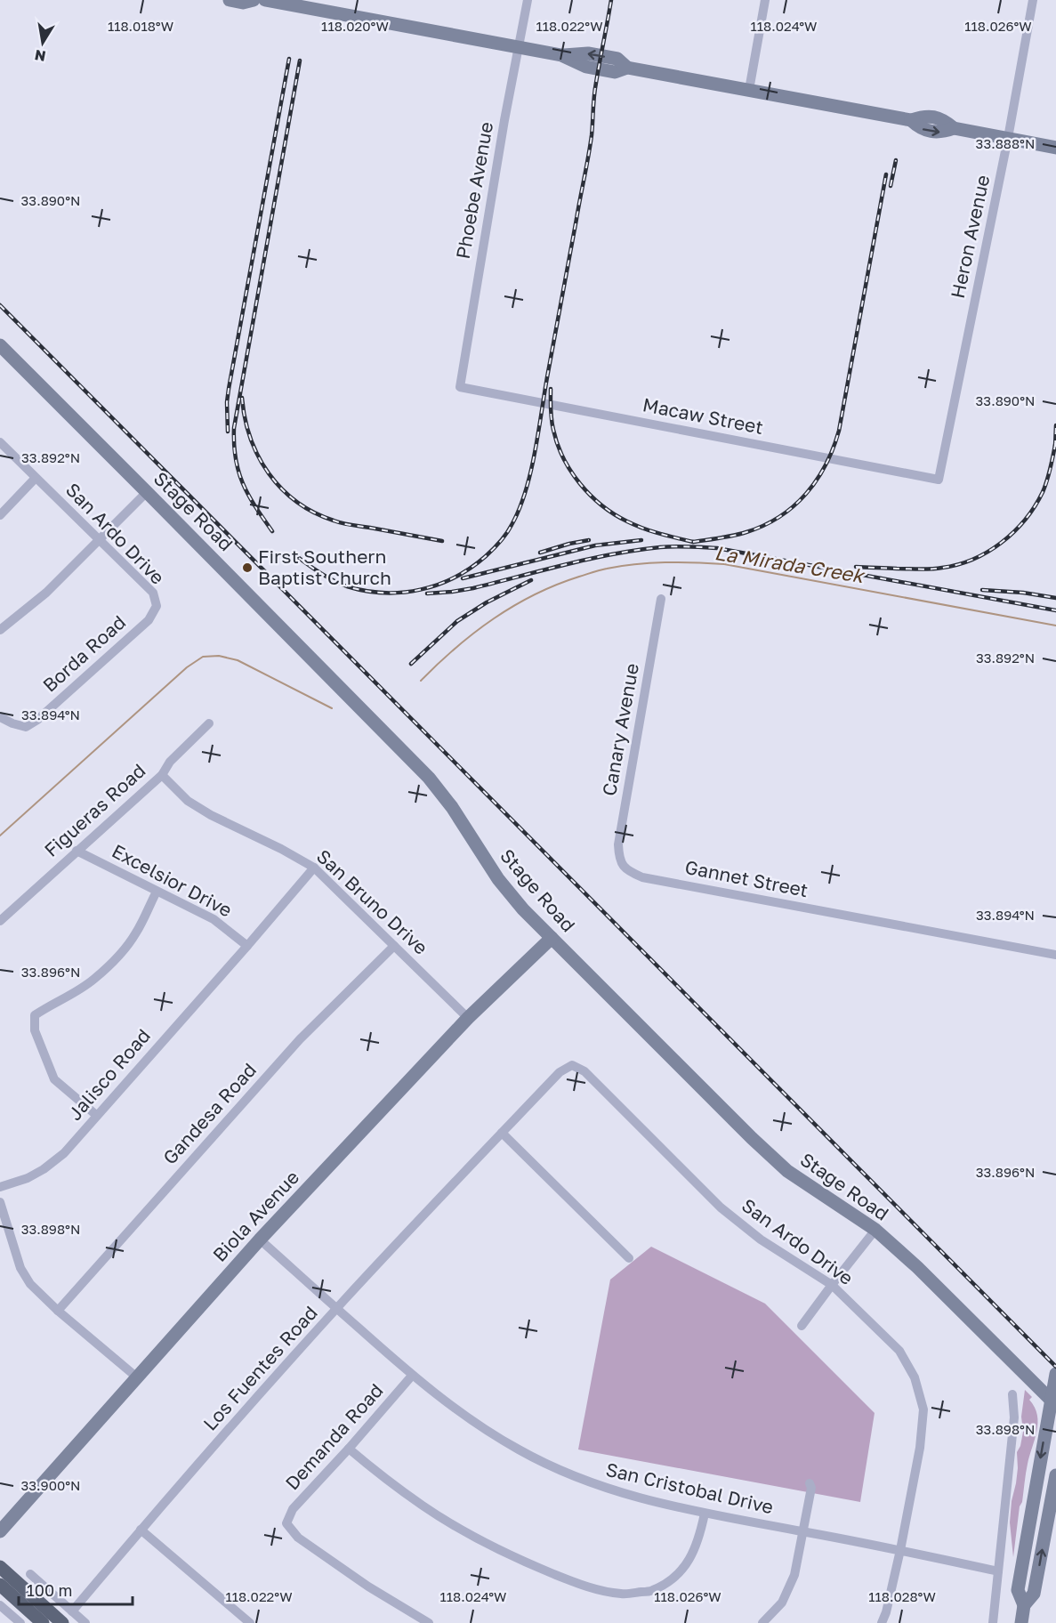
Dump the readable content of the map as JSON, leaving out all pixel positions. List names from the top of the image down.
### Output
{
  "streets": {
    "main road": ["Stage Road", "Biola Avenue"],
    "street": [
      "Phoebe Avenue",
      "Heron Avenue",
      "Macaw Street",
      "San Ardo Drive",
      "Borda Road",
      "Canary Avenue",
      "Figueras Road",
      "Gannet Street",
      "Excelsior Drive",
      "San Bruno Drive",
      "Jalisco Road",
      "Gandesa Road",
      "Los Fuentes Road",
      "Demanda Road",
      "San Cristobal Drive"
    ]
  },
  "crossings": [
    ["Phoebe Avenue", "Macaw Street"],
    ["Heron Avenue", "Macaw Street"],
    ["Stage Road", "Biola Avenue"],
    ["San Ardo Drive", "Borda Road"],
    ["San Ardo Drive", "Los Fuentes Road"],
    ["San Ardo Drive", "San Cristobal Drive"],
    ["Canary Avenue", "Gannet Street"],
    ["Figueras Road", "Excelsior Drive"],
    ["Figueras Road", "San Bruno Drive"],
    ["Excelsior Drive", "Jalisco Road"],
    ["San Bruno Drive", "Jalisco Road"],
    ["San Bruno Drive", "Gandesa Road"],
    ["San Bruno Drive", "Biola Avenue"],
    ["Biola Avenue", "San Cristobal Drive"],
    ["Los Fuentes Road", "San Cristobal Drive"],
    ["Demanda Road", "San Cristobal Drive"]
  ],
  "water": ["La Mirada Creek"],
  "places": ["First Southern Baptist Church"],
  "scale_bar": "100 m",
  "north": "bottom",
  "coordinates": [
    "118.018°W",
    "118.020°W",
    "118.022°W",
    "118.024°W",
    "118.026°W",
    "33.888°N",
    "33.890°N",
    "33.892°N",
    "33.894°N",
    "33.896°N",
    "33.898°N",
    "33.900°N",
    "118.028°W"
  ]
}
